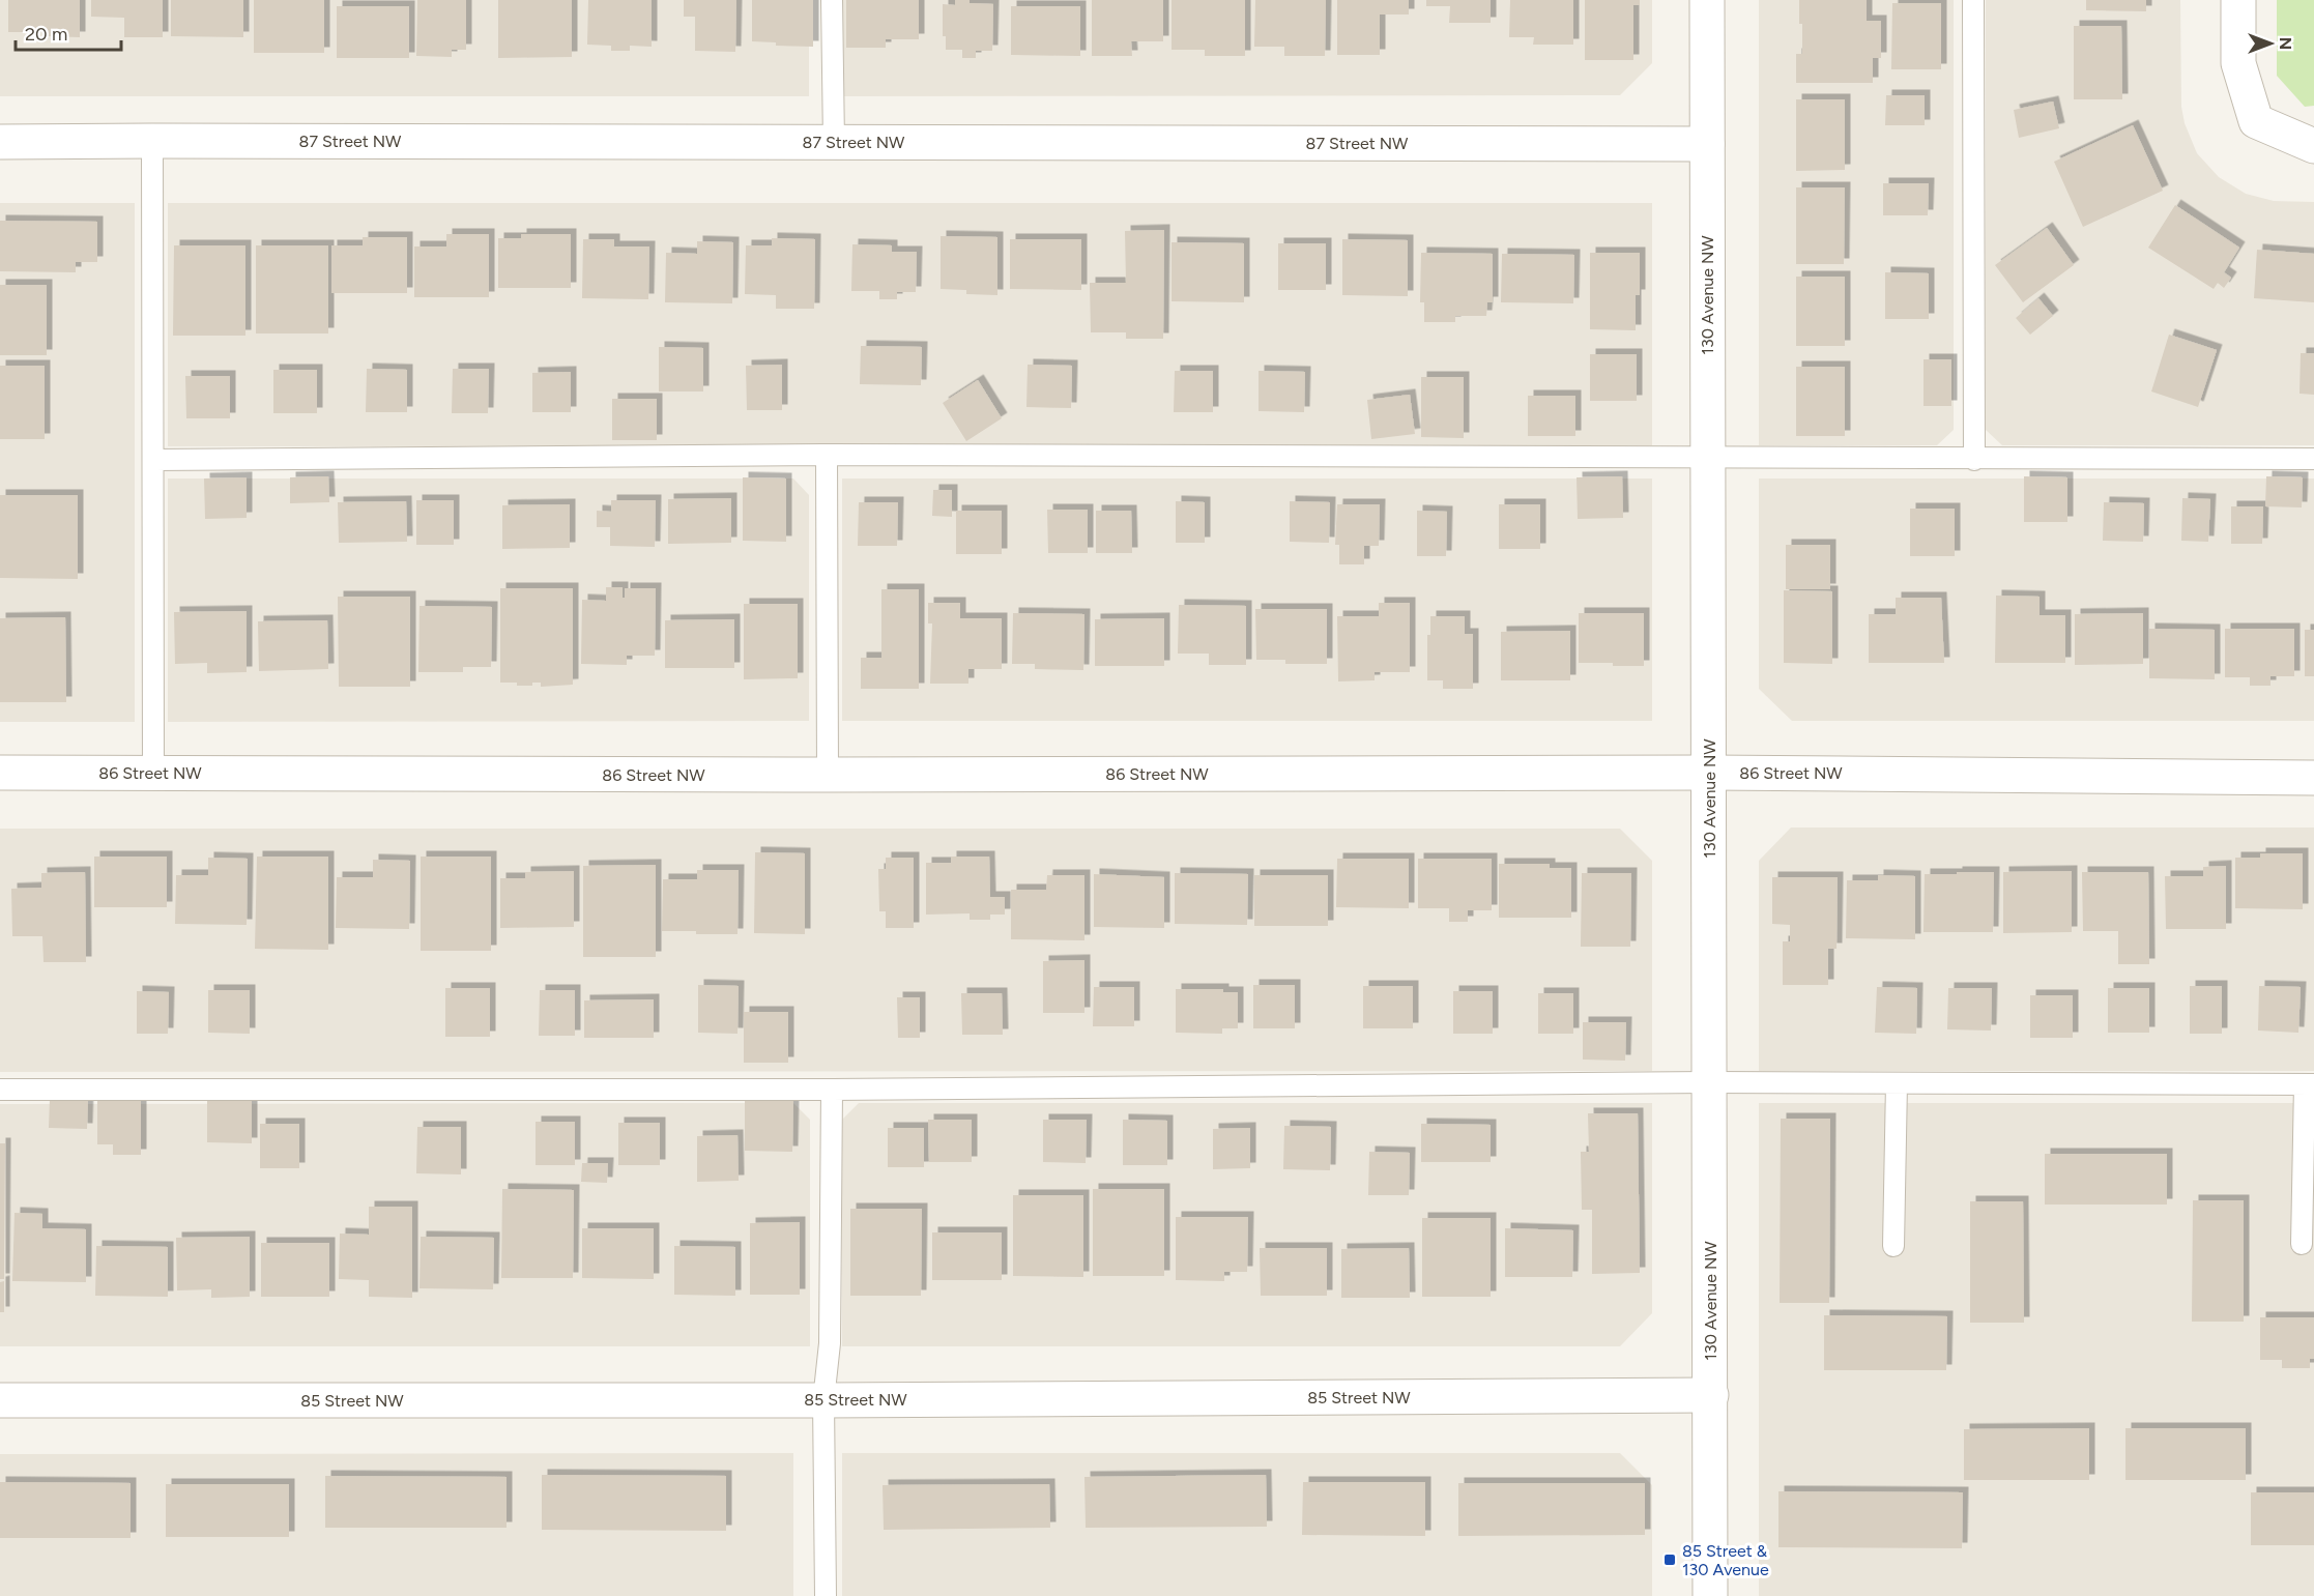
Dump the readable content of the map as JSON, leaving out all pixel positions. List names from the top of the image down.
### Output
{
  "streets": {
    "street": [
      "87 Street NW",
      "130 Avenue NW",
      "86 Street NW",
      "85 Street NW"
    ]
  },
  "crossings": [
    ["87 Street NW", "130 Avenue NW"],
    ["130 Avenue NW", "86 Street NW"],
    ["130 Avenue NW", "85 Street NW"]
  ],
  "places": {
    "transit": ["85 Street & 130 Avenue"]
  },
  "scale_bar": "20 m",
  "north": "right"
}
